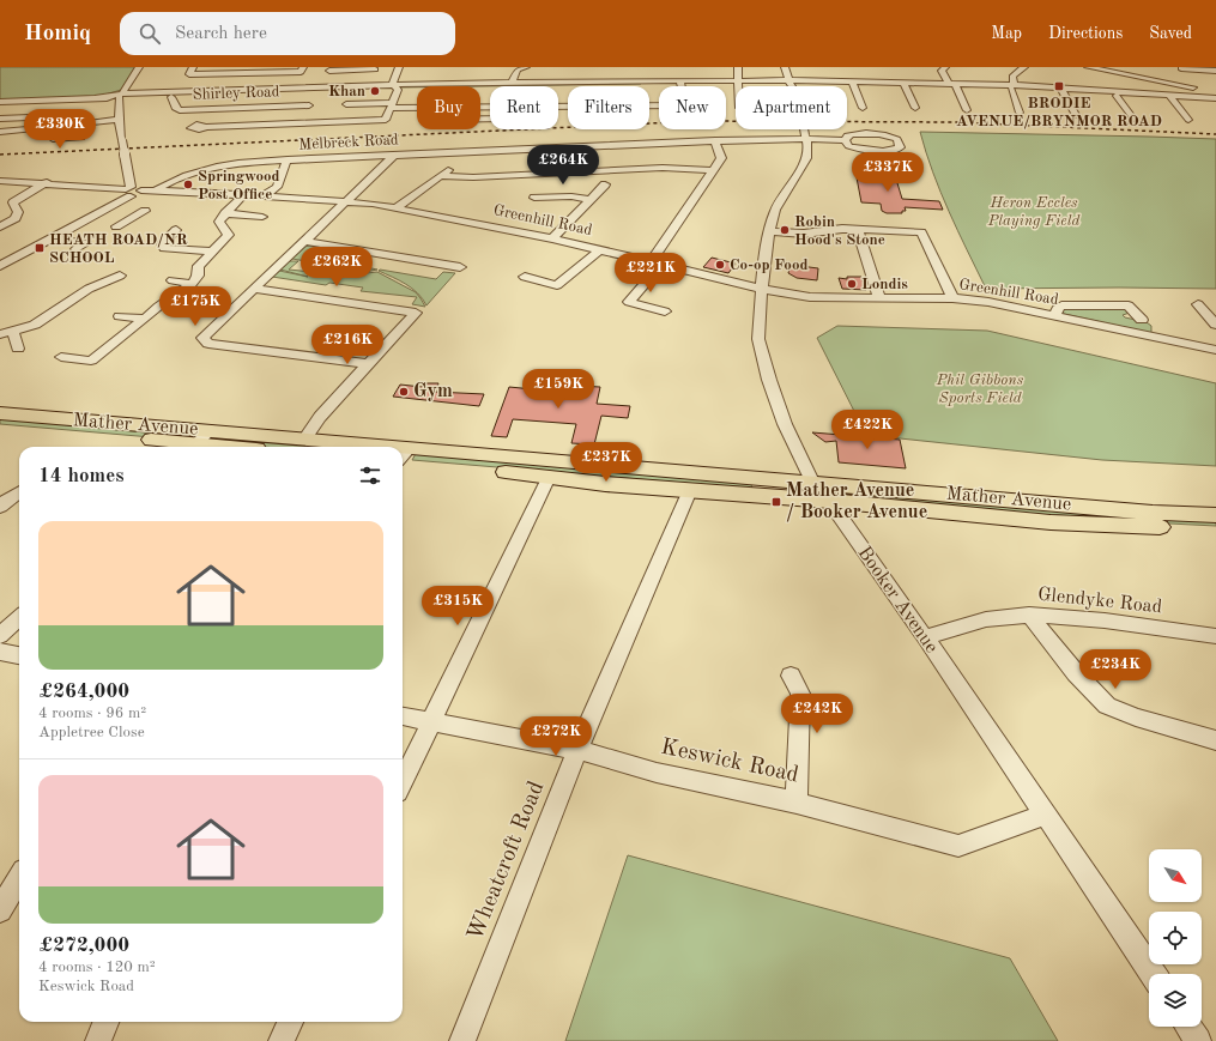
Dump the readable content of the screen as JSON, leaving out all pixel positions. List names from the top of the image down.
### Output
{
  "streets": {
    "main road": ["Mather Avenue"],
    "street": [
      "Shirley Road",
      "Melbreck Road",
      "Greenhill Road",
      "Booker Avenue",
      "Glendyke Road",
      "Keswick Road",
      "Wheatcroft Road"
    ]
  },
  "crossings": [
    ["Melbreck Road", "Greenhill Road"],
    ["Melbreck Road", "Booker Avenue"],
    ["Greenhill Road", "Booker Avenue"],
    ["Mather Avenue", "Booker Avenue"],
    ["Mather Avenue", "Wheatcroft Road"],
    ["Booker Avenue", "Glendyke Road"],
    ["Booker Avenue", "Keswick Road"],
    ["Keswick Road", "Wheatcroft Road"]
  ],
  "parks": ["Heron Eccles Playing Field", "Phil Gibbons Sports Field"],
  "places": {
    "transit": ["BRODIE AVENUE/BRYNMOR ROAD", "HEATH ROAD/NR SCHOOL", "Mather Avenue / Booker Avenue"],
    "other": [
      "Khan",
      "Springwood Post Office",
      "Robin Hood's Stone",
      "Co-op Food",
      "Londis",
      "Gym"
    ]
  },
  "north": "bottom right",
  "page": {
    "header": "Homiq",
    "search": "Search here",
    "nav": ["Map", "Directions", "Saved"],
    "chip": [
      "Buy",
      "Rent",
      "Filters",
      "New",
      "Apartment"
    ],
    "price": [
      "£330K",
      "£264K",
      "£337K",
      "£262K",
      "£221K",
      "£175K",
      "£216K",
      "£159K",
      "£422K",
      "£237K",
      "£315K",
      "£234K",
      "£242K",
      "£272K"
    ],
    "heading": "14 homes",
    "list": [
      {
        "name": "£264,000",
        "note": "4 rooms · 96 m² · Appletree Close"
      },
      {
        "name": "£272,000",
        "note": "4 rooms · 120 m² · Keswick Road"
      }
    ]
  }
}
